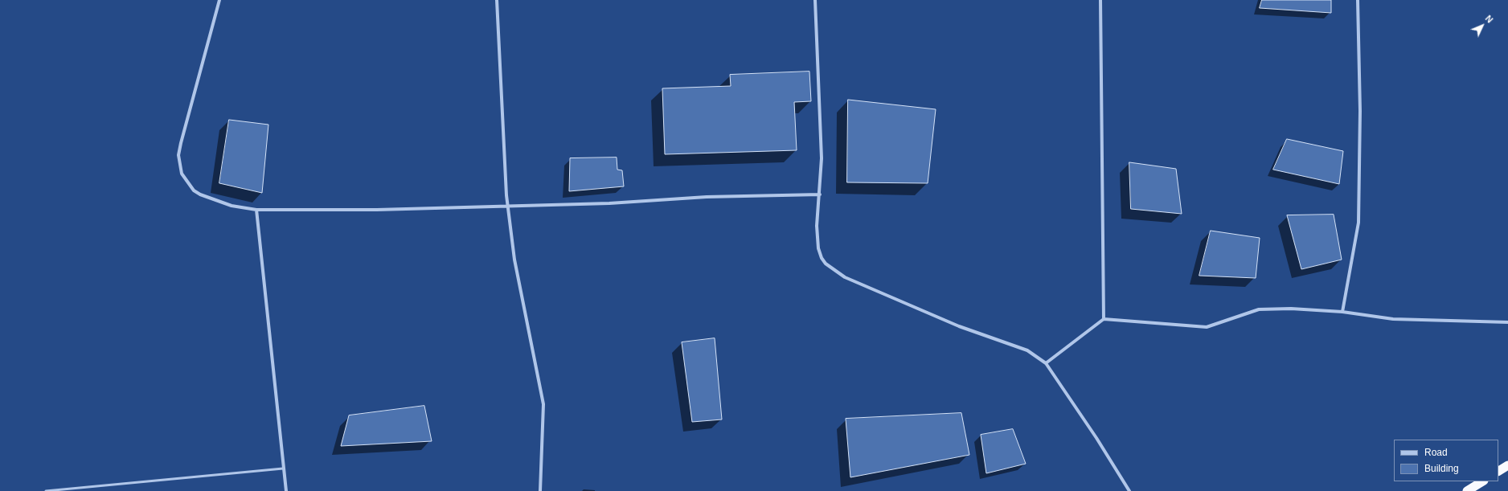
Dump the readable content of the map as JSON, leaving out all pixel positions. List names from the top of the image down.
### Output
{
  "legend": ["Road", "Building"],
  "north": "top right"
}
